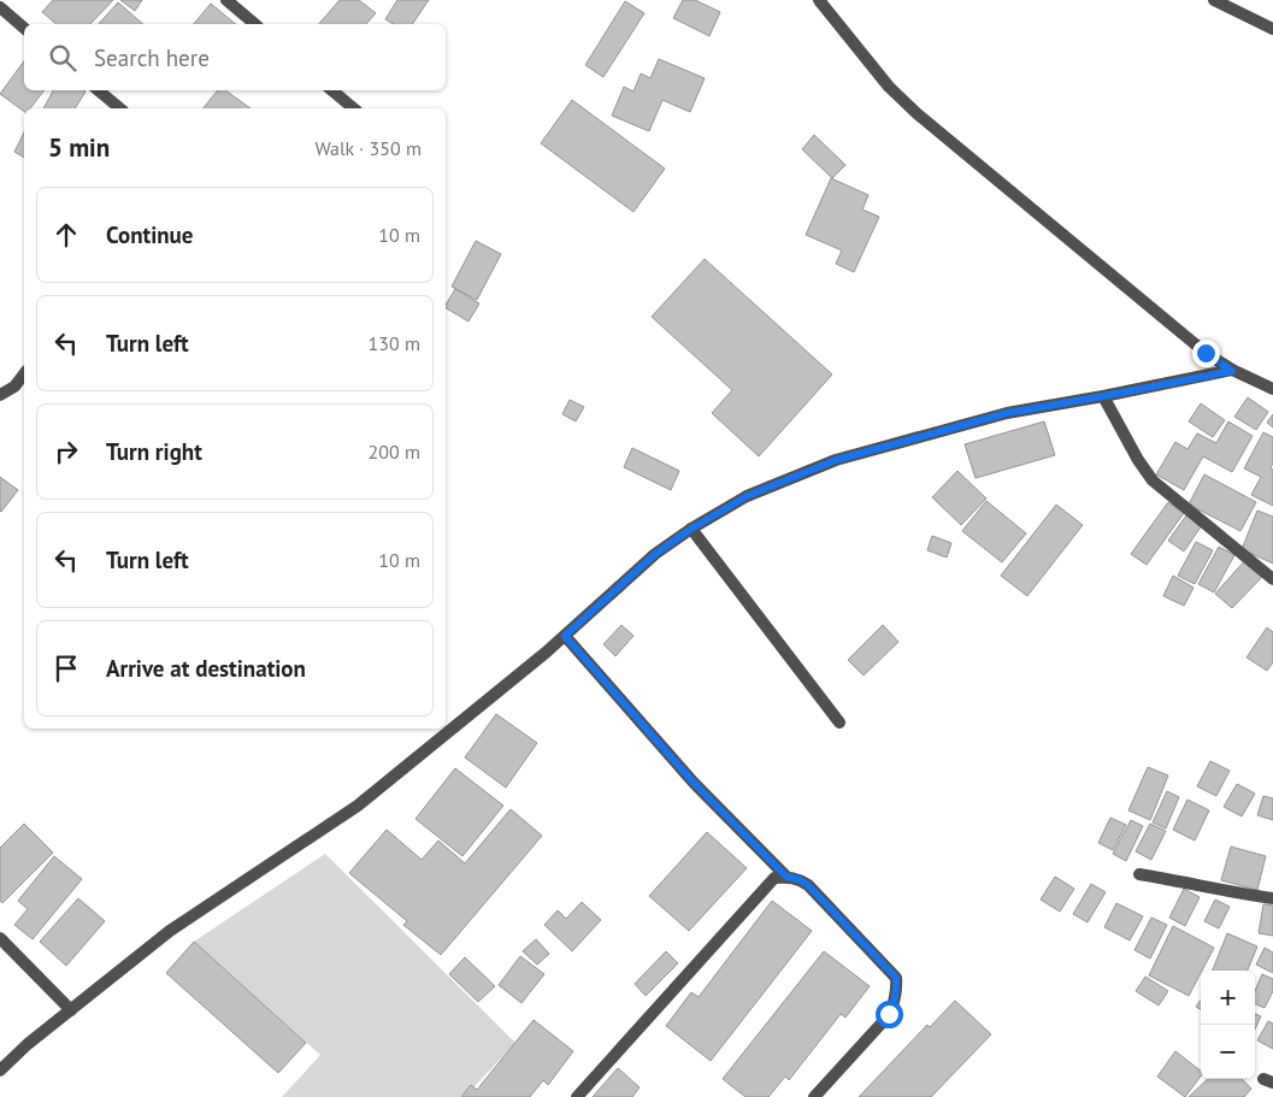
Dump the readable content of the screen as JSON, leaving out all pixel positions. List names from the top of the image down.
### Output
{
  "page": {
    "search": "Search here",
    "heading": ["5 min", "Walk · 350 m"],
    "list": [
      ["Continue", "10 m"],
      ["Turn left", "130 m"],
      ["Turn right", "200 m"],
      ["Turn left", "10 m"],
      "Arrive at destination"
    ],
    "map_buttons": ["+", "−"]
  }
}
